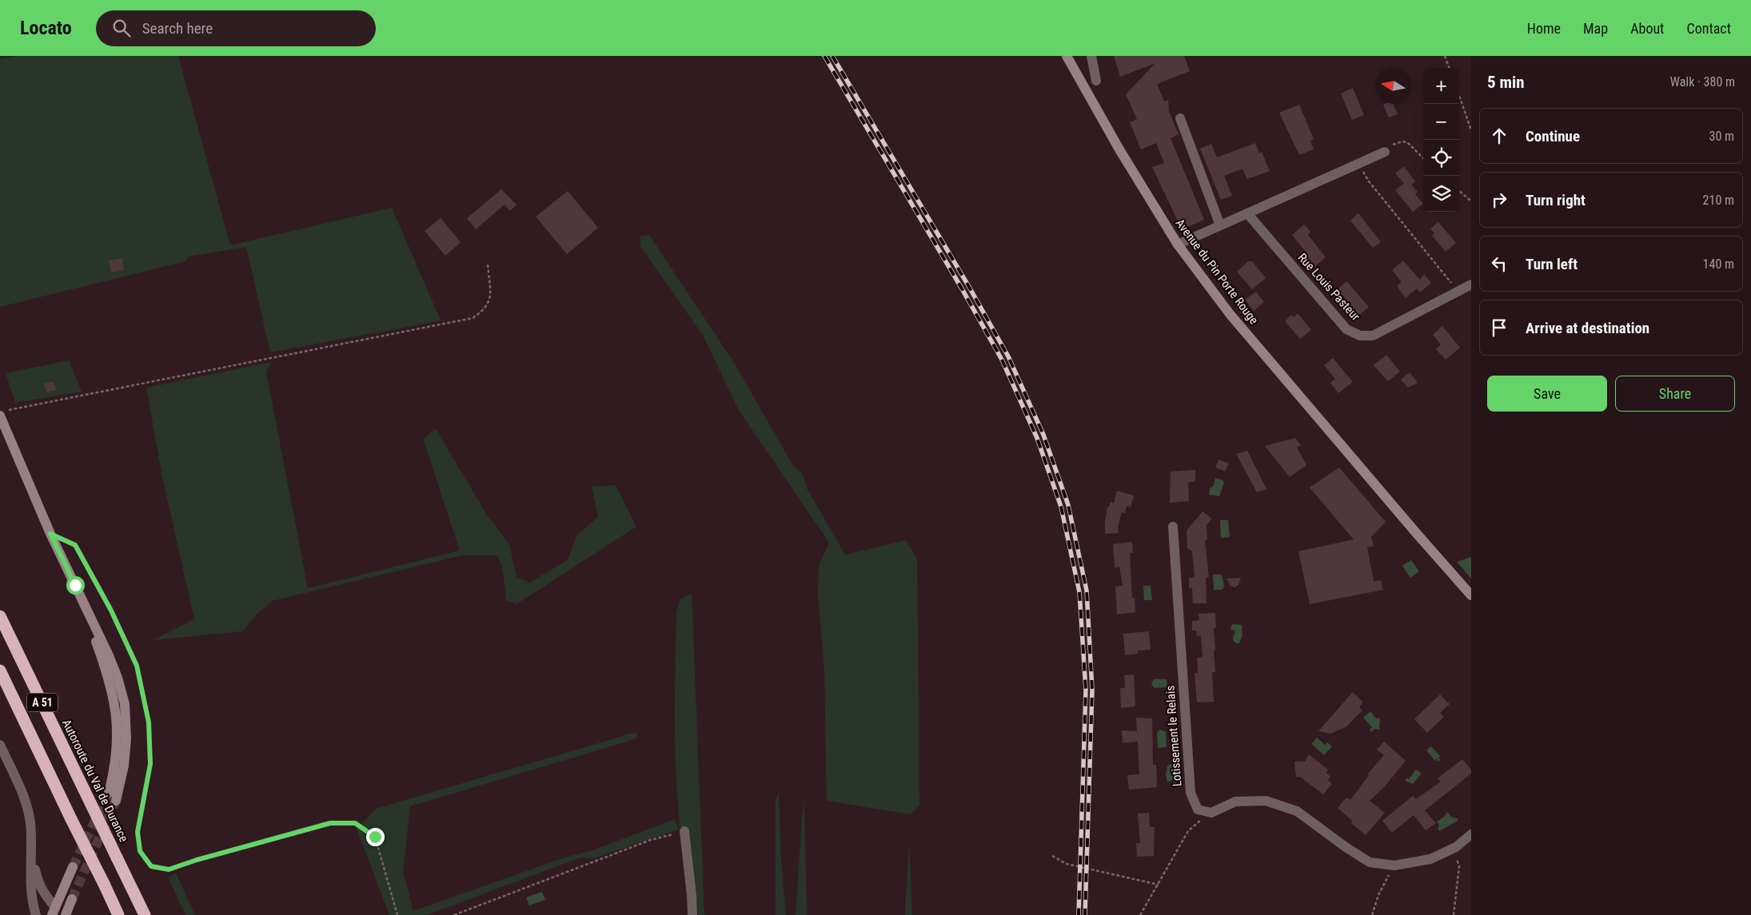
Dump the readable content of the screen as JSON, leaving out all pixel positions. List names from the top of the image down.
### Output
{
  "streets": {
    "highway": ["A 51", "Autoroute du Val de Durance"],
    "main road": ["Avenue du Pin Porte Rouge"],
    "street": ["Rue Louis Pasteur", "Lotissement le Relais"]
  },
  "north": "left",
  "page": {
    "header": "Locato",
    "search": "Search here",
    "nav": [
      "Home",
      "Map",
      "About",
      "Contact"
    ],
    "heading": ["5 min", "Walk · 380 m"],
    "map_buttons": ["+", "−"],
    "list": [
      ["Continue", "30 m"],
      ["Turn right", "210 m"],
      ["Turn left", "140 m"],
      "Arrive at destination"
    ],
    "buttons": ["Save", "Share"]
  }
}
